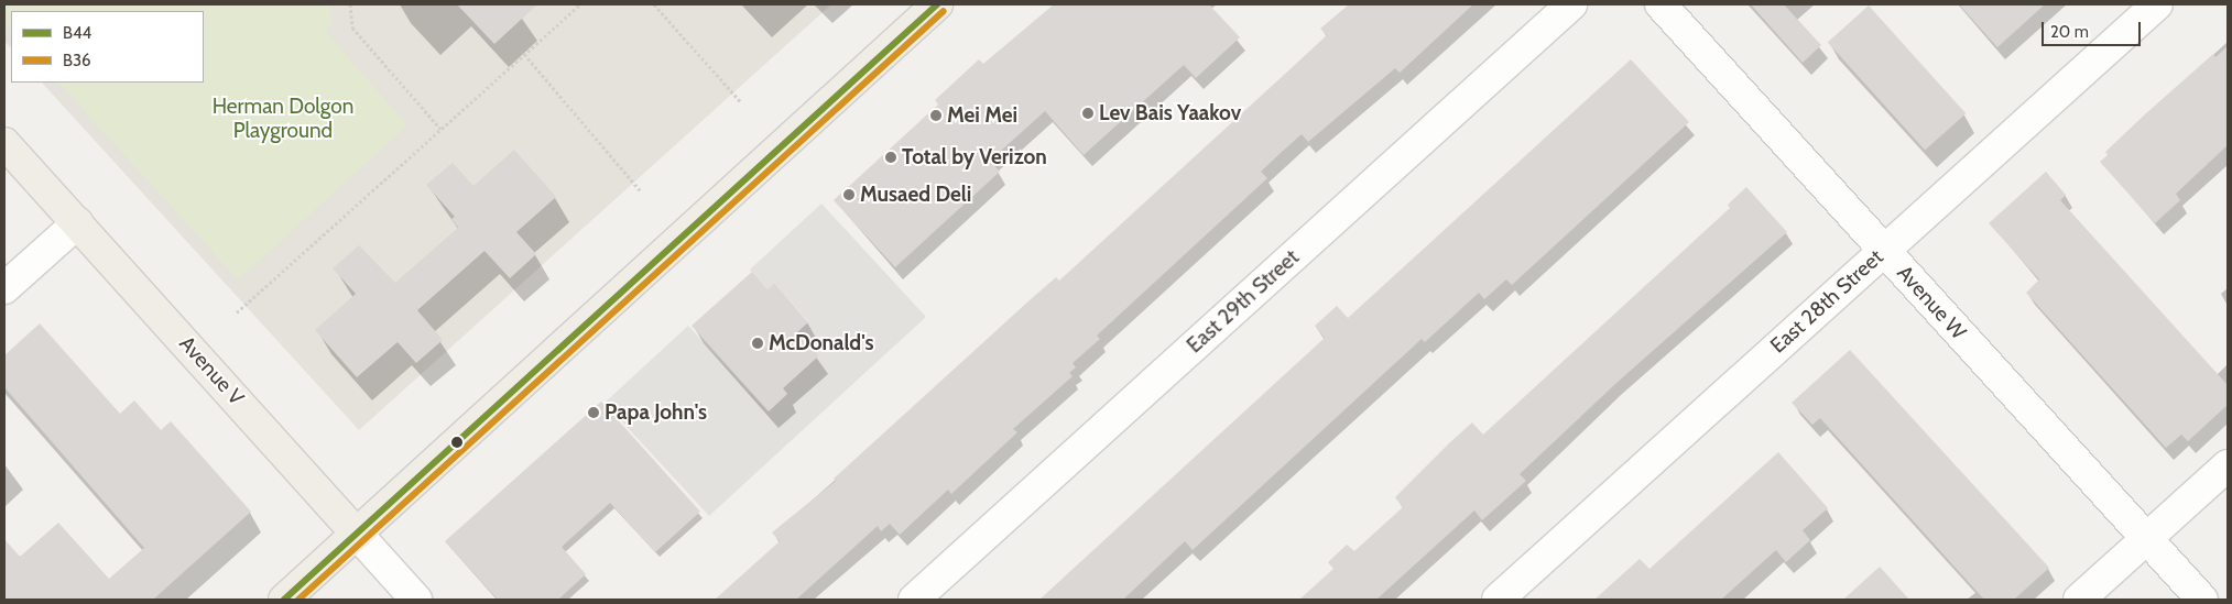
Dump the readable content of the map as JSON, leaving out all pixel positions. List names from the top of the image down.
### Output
{
  "streets": {
    "main road": ["Avenue V"],
    "street": ["East 29th Street", "East 28th Street", "Avenue W"]
  },
  "crossings": [
    ["East 28th Street", "Avenue W"]
  ],
  "parks": ["Herman Dolgon Playground"],
  "places": [
    "Lev Bais Yaakov",
    "Mei Mei",
    "Total by Verizon",
    "Musaed Deli",
    "McDonald's",
    "Papa John's"
  ],
  "lines": ["transit line B44", "transit line B36"],
  "legend": ["B44", "B36"],
  "scale_bar": "20 m"
}
